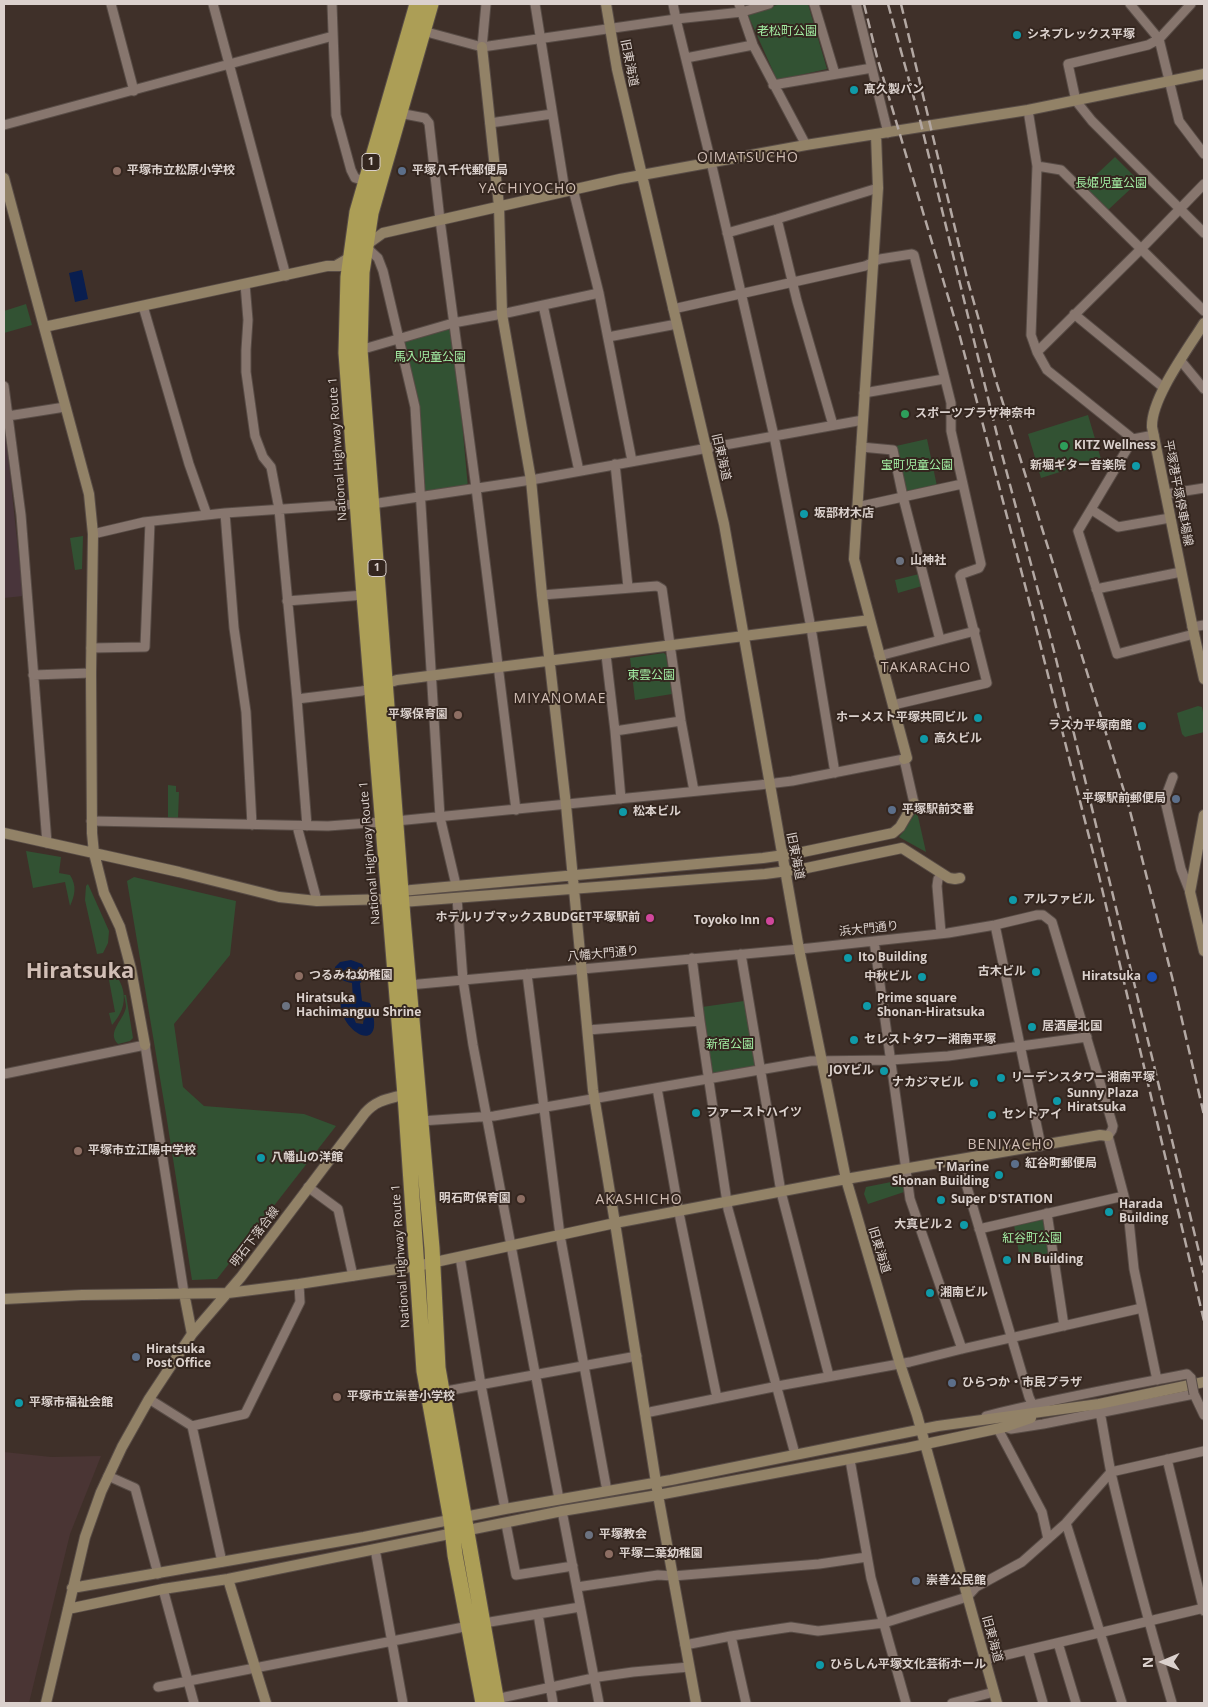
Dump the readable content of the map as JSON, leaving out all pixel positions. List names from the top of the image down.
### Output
{
  "streets": {
    "highway": ["1", "National Highway Route 1"],
    "street": [
      "旧東海道",
      "平塚港平塚停車場線",
      "浜大門通り",
      "八幡大門通り",
      "明石下落合線"
    ]
  },
  "crossings": [
    ["旧東海道", "浜大門通り"],
    ["旧東海道", "八幡大門通り"],
    ["National Highway Route 1", "八幡大門通り"],
    ["National Highway Route 1", "明石下落合線"],
    ["浜大門通り", "八幡大門通り"]
  ],
  "districts": [
    "OIMATSUCHO",
    "YACHIYOCHO",
    "TAKARACHO",
    "MIYANOMAE",
    "Hiratsuka",
    "BENIYACHO",
    "AKASHICHO"
  ],
  "parks": [
    "老松町公園",
    "長姫児童公園",
    "馬入児童公園",
    "宝町児童公園",
    "東雲公園",
    "新宿公園",
    "紅谷町公園"
  ],
  "places": [
    "シネプレックス平塚",
    "髙久製パン",
    "平塚市立松原小学校",
    "平塚八千代郵便局",
    "スポーツプラザ神奈中",
    "KITZ Wellness",
    "新堀ギター音楽院",
    "坂部材木店",
    "山神社",
    "平塚保育園",
    "ホーメスト平塚共同ビル",
    "ラスカ平塚南館",
    "高久ビル",
    "平塚駅前郵便局",
    "平塚駅前交番",
    "松本ビル",
    "アルファビル",
    "ホテルリブマックスBUDGET平塚駅前",
    "Toyoko Inn",
    "Ito Building",
    "古木ビル",
    "つるみね幼稚園",
    "中秋ビル",
    "Hiratsuka",
    "Hiratsuka Hachimanguu Shrine",
    "Prime square Shonan-Hiratsuka",
    "居酒屋北国",
    "セレストタワー湘南平塚",
    "JOYビル",
    "リーデンスタワー湘南平塚",
    "ナカジマビル",
    "Sunny Plaza Hiratsuka",
    "ファーストハイツ",
    "セントアイ",
    "平塚市立江陽中学校",
    "八幡山の洋館",
    "紅谷町郵便局",
    "T Marine Shonan Building",
    "明石町保育園",
    "Super D'STATION",
    "Harada Building",
    "大真ビル２",
    "IN Building",
    "湘南ビル",
    "Hiratsuka Post Office",
    "ひらつか・市民プラザ",
    "平塚市立崇善小学校",
    "平塚市福祉会館",
    "平塚教会",
    "平塚二葉幼稚園",
    "崇善公民館",
    "ひらしん平塚文化芸術ホール"
  ],
  "north": "left"
}
